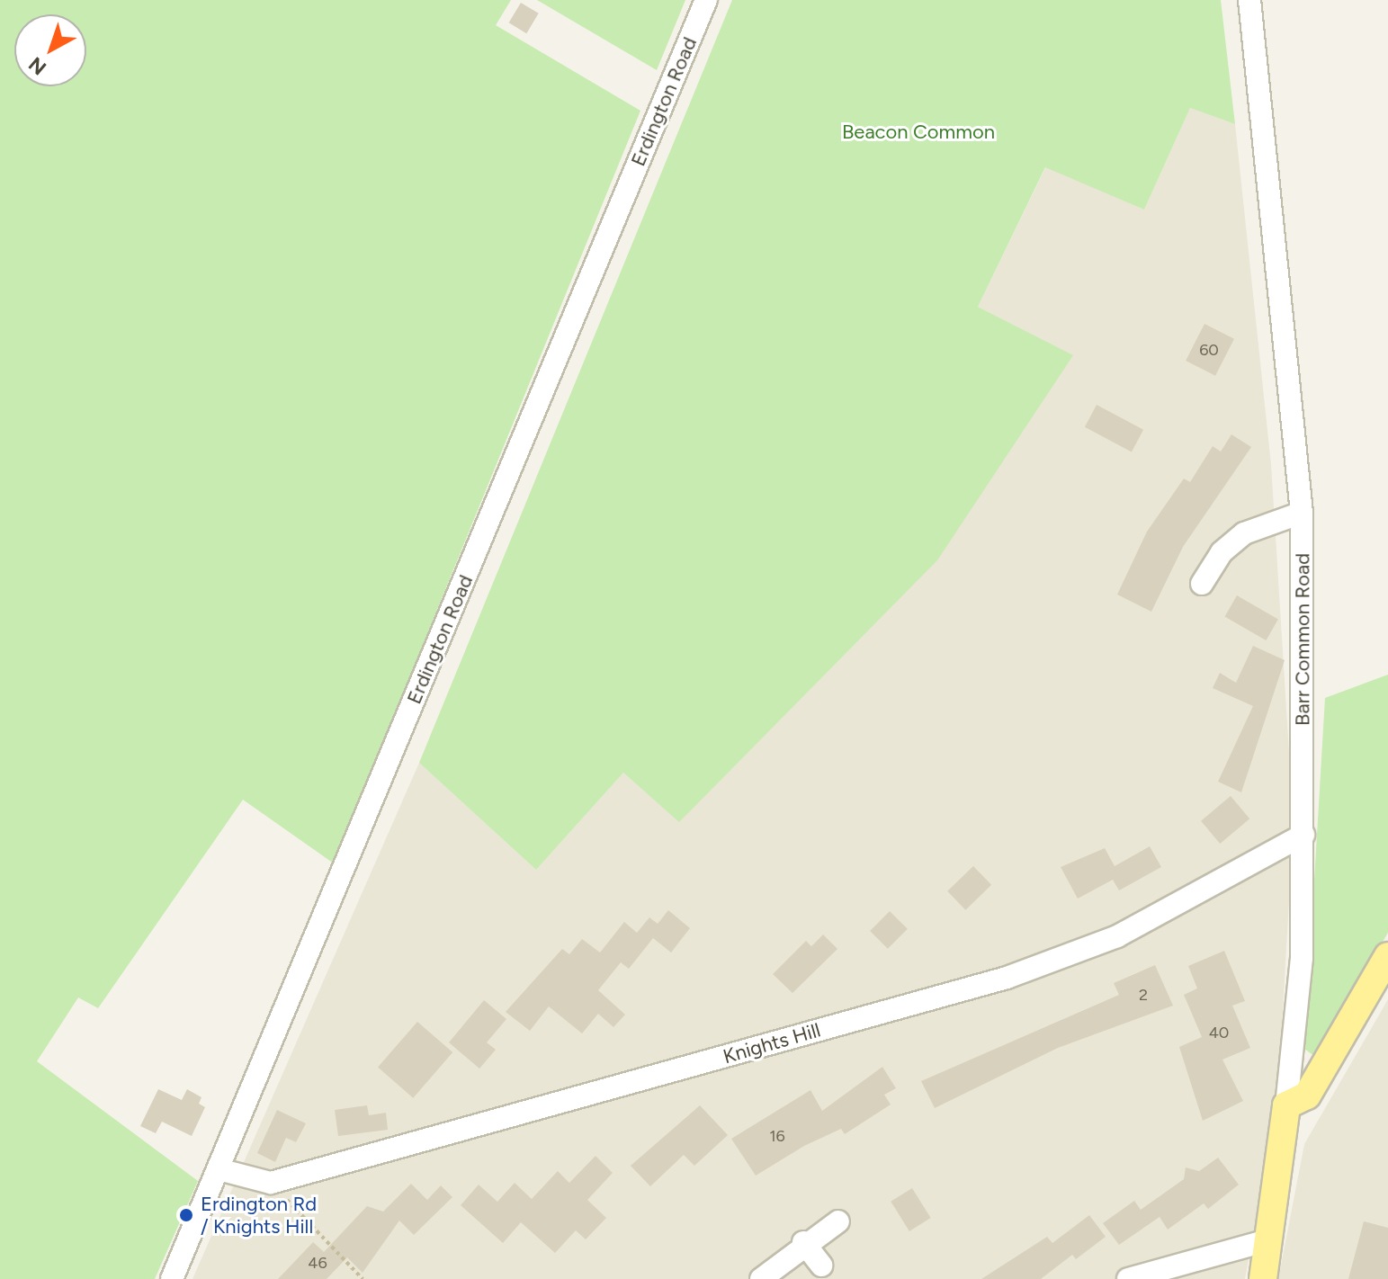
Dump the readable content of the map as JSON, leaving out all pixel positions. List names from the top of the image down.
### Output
{
  "streets": {
    "main road": ["Barr Common Road"],
    "street": ["Erdington Road", "Knights Hill"]
  },
  "crossings": [
    ["Barr Common Road", "Knights Hill"]
  ],
  "parks": ["Beacon Common"],
  "places": ["Erdington Rd / Knights Hill"],
  "house_numbers": [
    "60",
    "2",
    "40",
    "16",
    "46"
  ],
  "north": "bottom left"
}
